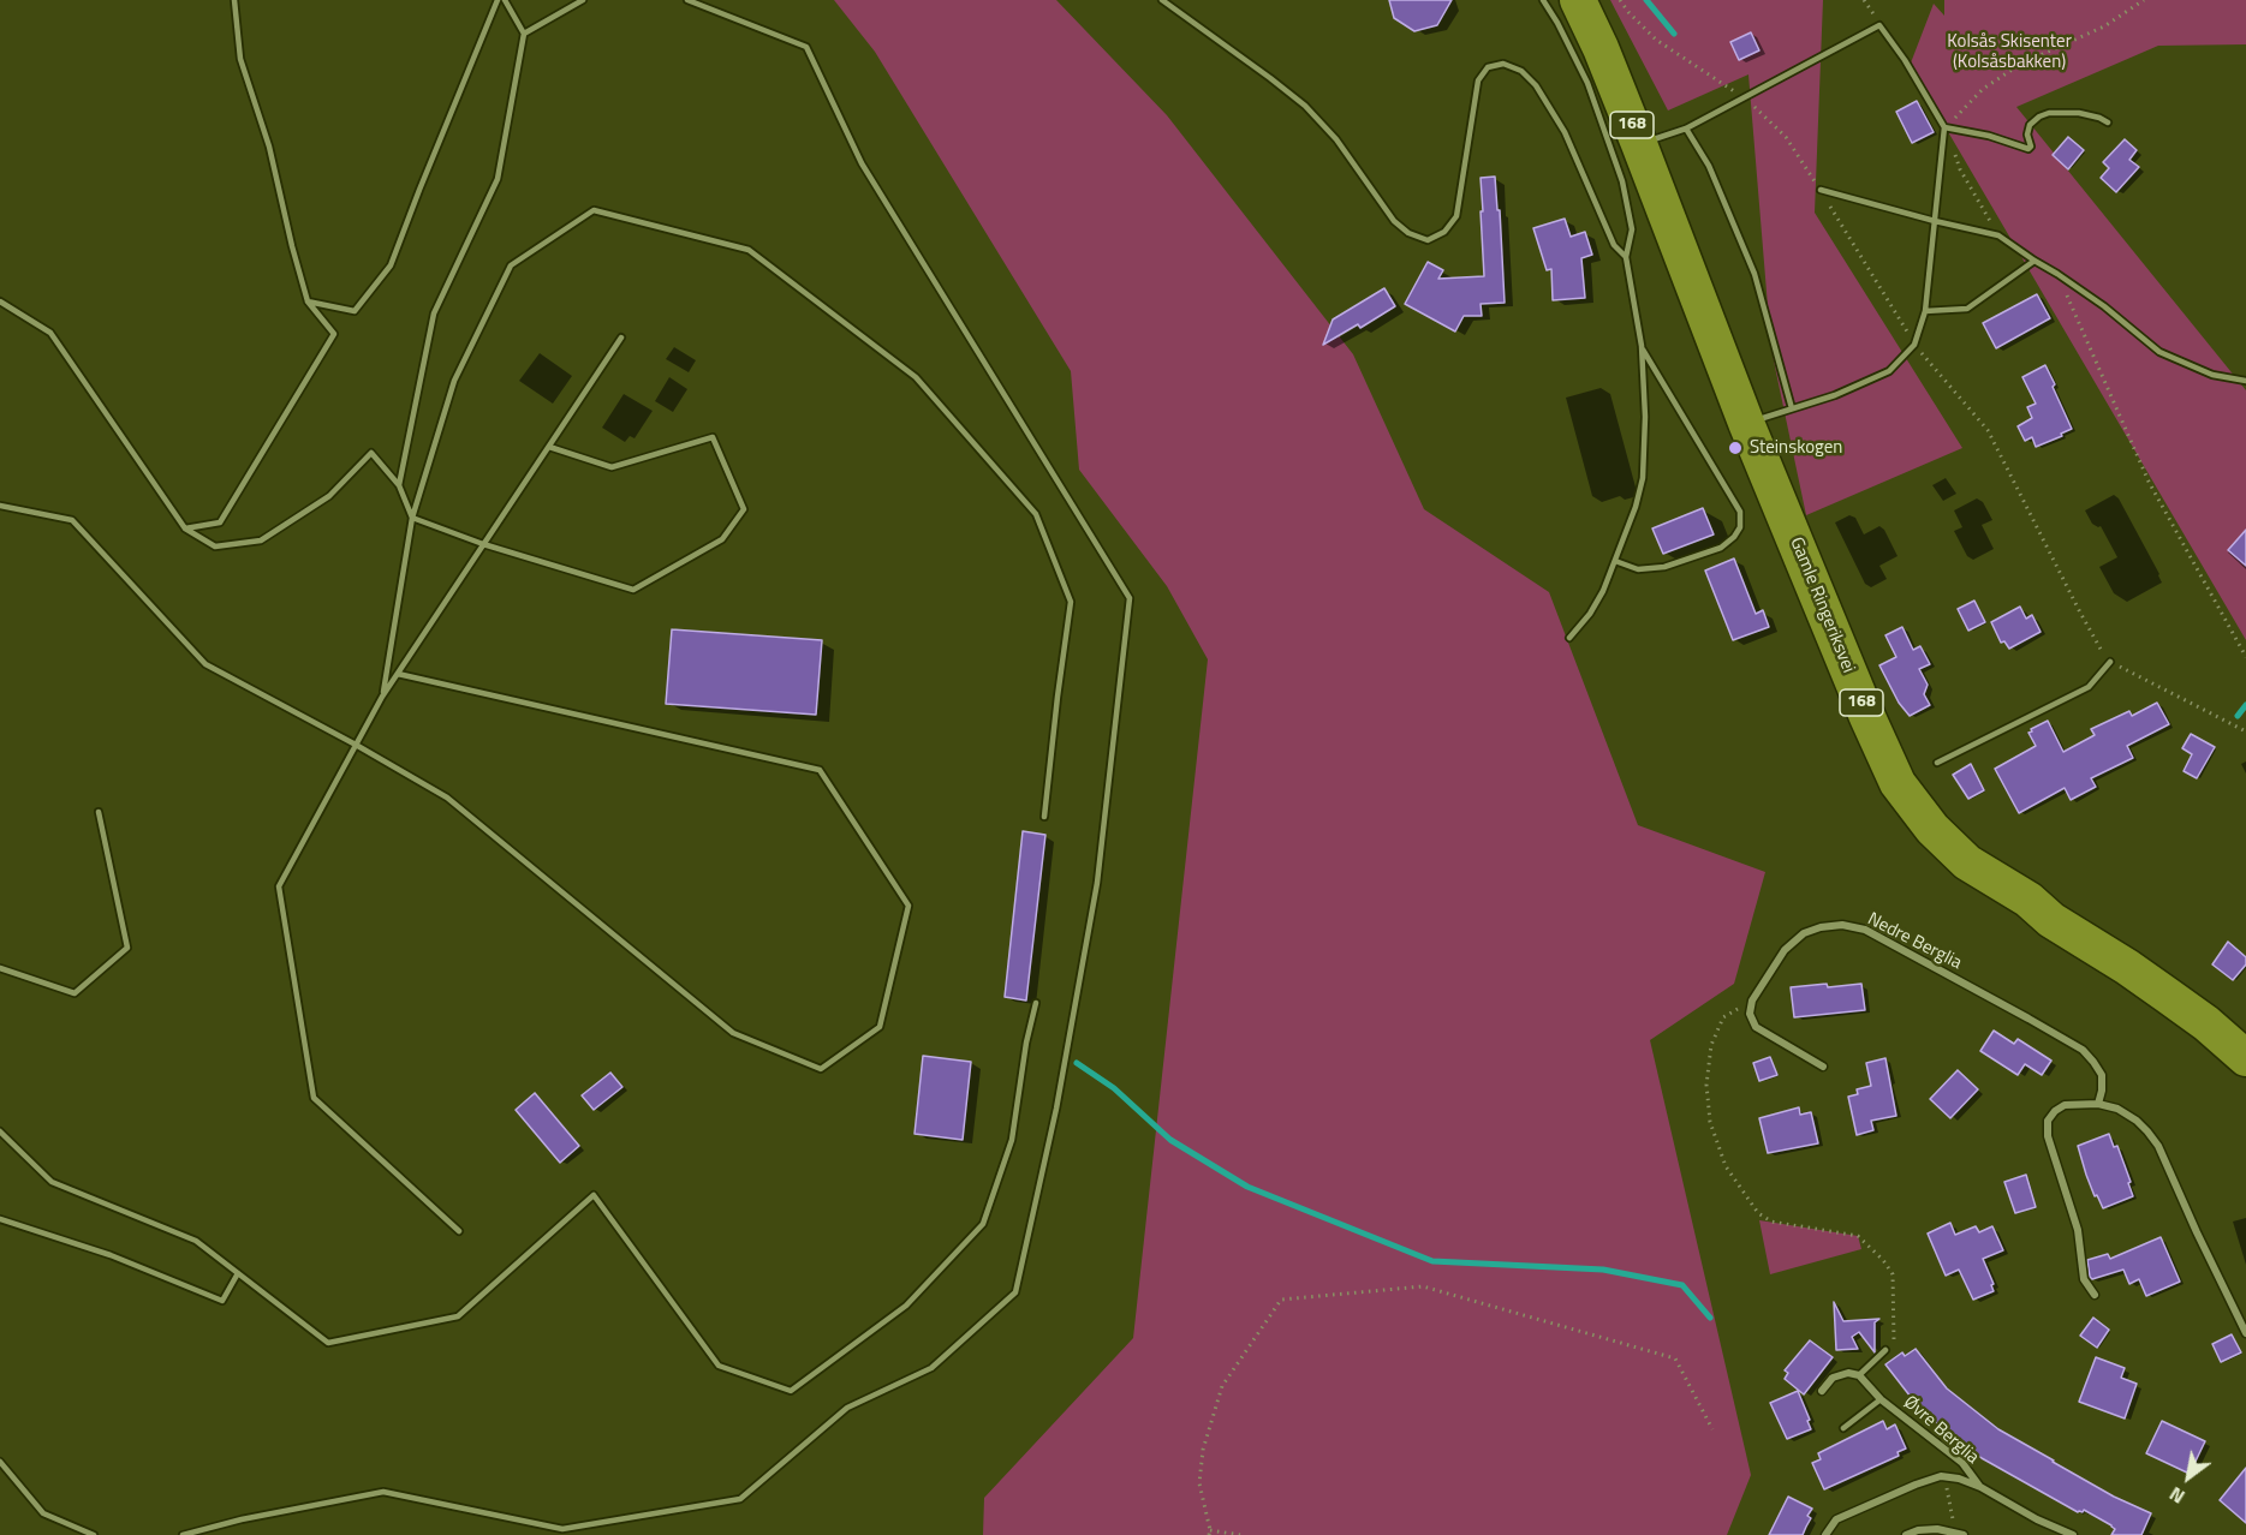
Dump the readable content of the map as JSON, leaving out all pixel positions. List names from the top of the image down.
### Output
{
  "streets": {
    "main road": ["168", "Gamle Ringeriksvei"],
    "street": ["Nedre Berglia", "Øvre Berglia"]
  },
  "parks": ["Kolsås Skisenter (Kolsåsbakken)"],
  "places": ["Steinskogen"],
  "north": "bottom left"
}
